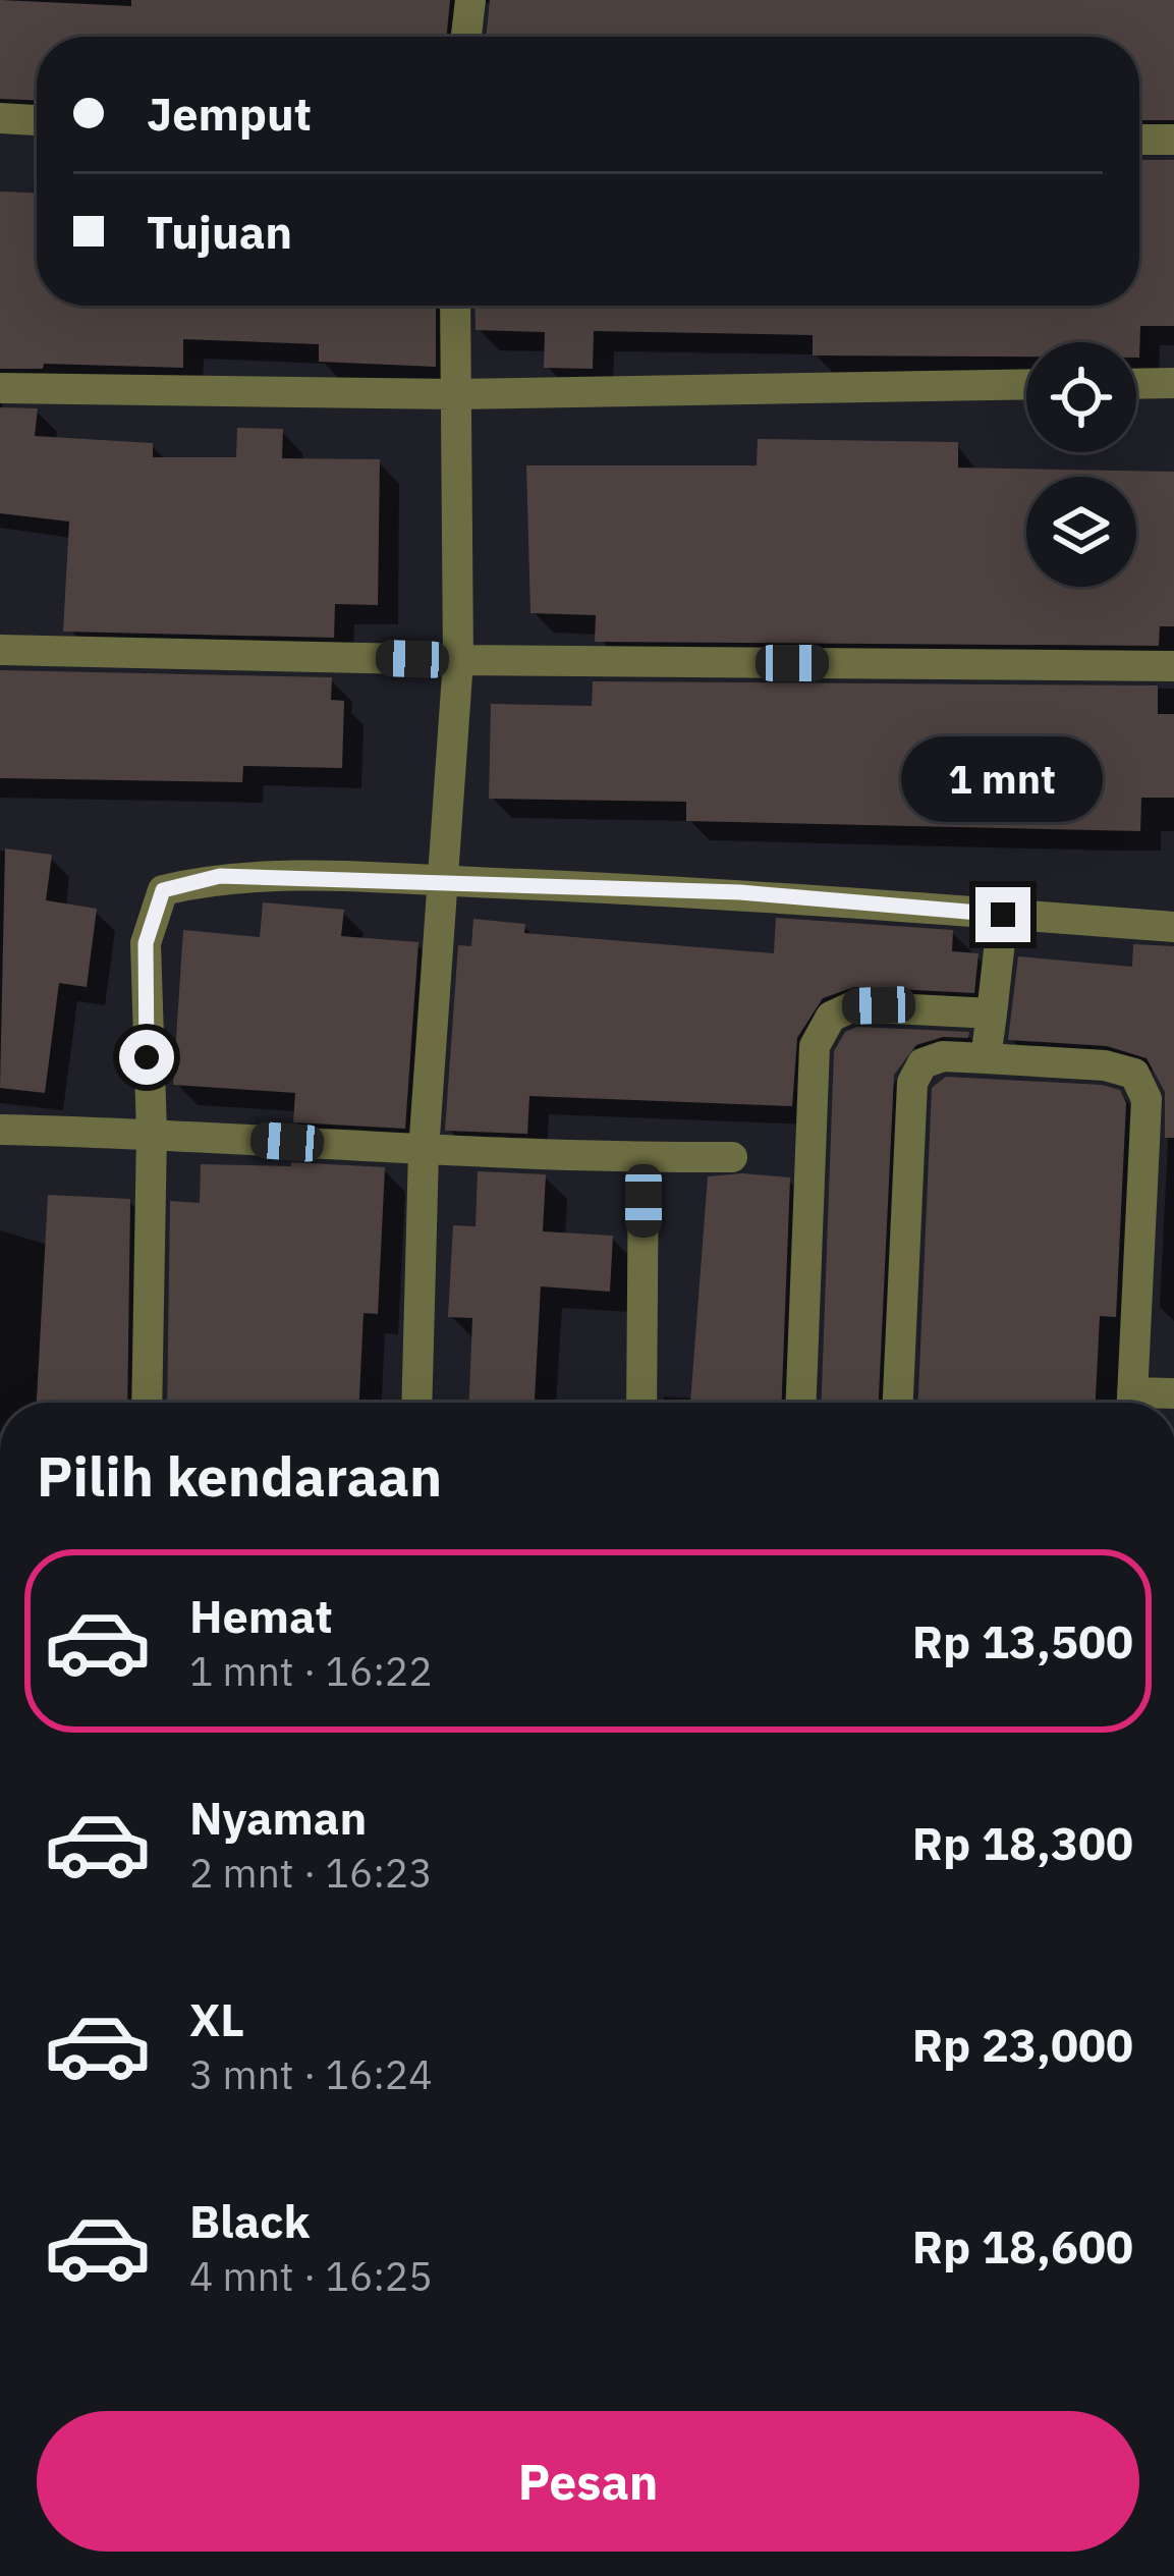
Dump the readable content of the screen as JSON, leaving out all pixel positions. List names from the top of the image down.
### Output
{
  "page": {
    "banner": ["Jemput", "Tujuan"],
    "bubble": "1 mnt",
    "heading": "Pilih kendaraan",
    "list": [
      {
        "name": "Hemat",
        "note": "1 mnt · 16:22",
        "value": "Rp 13,500"
      },
      {
        "name": "Nyaman",
        "note": "2 mnt · 16:23",
        "value": "Rp 18,300"
      },
      {
        "name": "XL",
        "note": "3 mnt · 16:24",
        "value": "Rp 23,000"
      },
      {
        "name": "Black",
        "note": "4 mnt · 16:25",
        "value": "Rp 18,600"
      }
    ],
    "buttons": "Pesan"
  }
}
